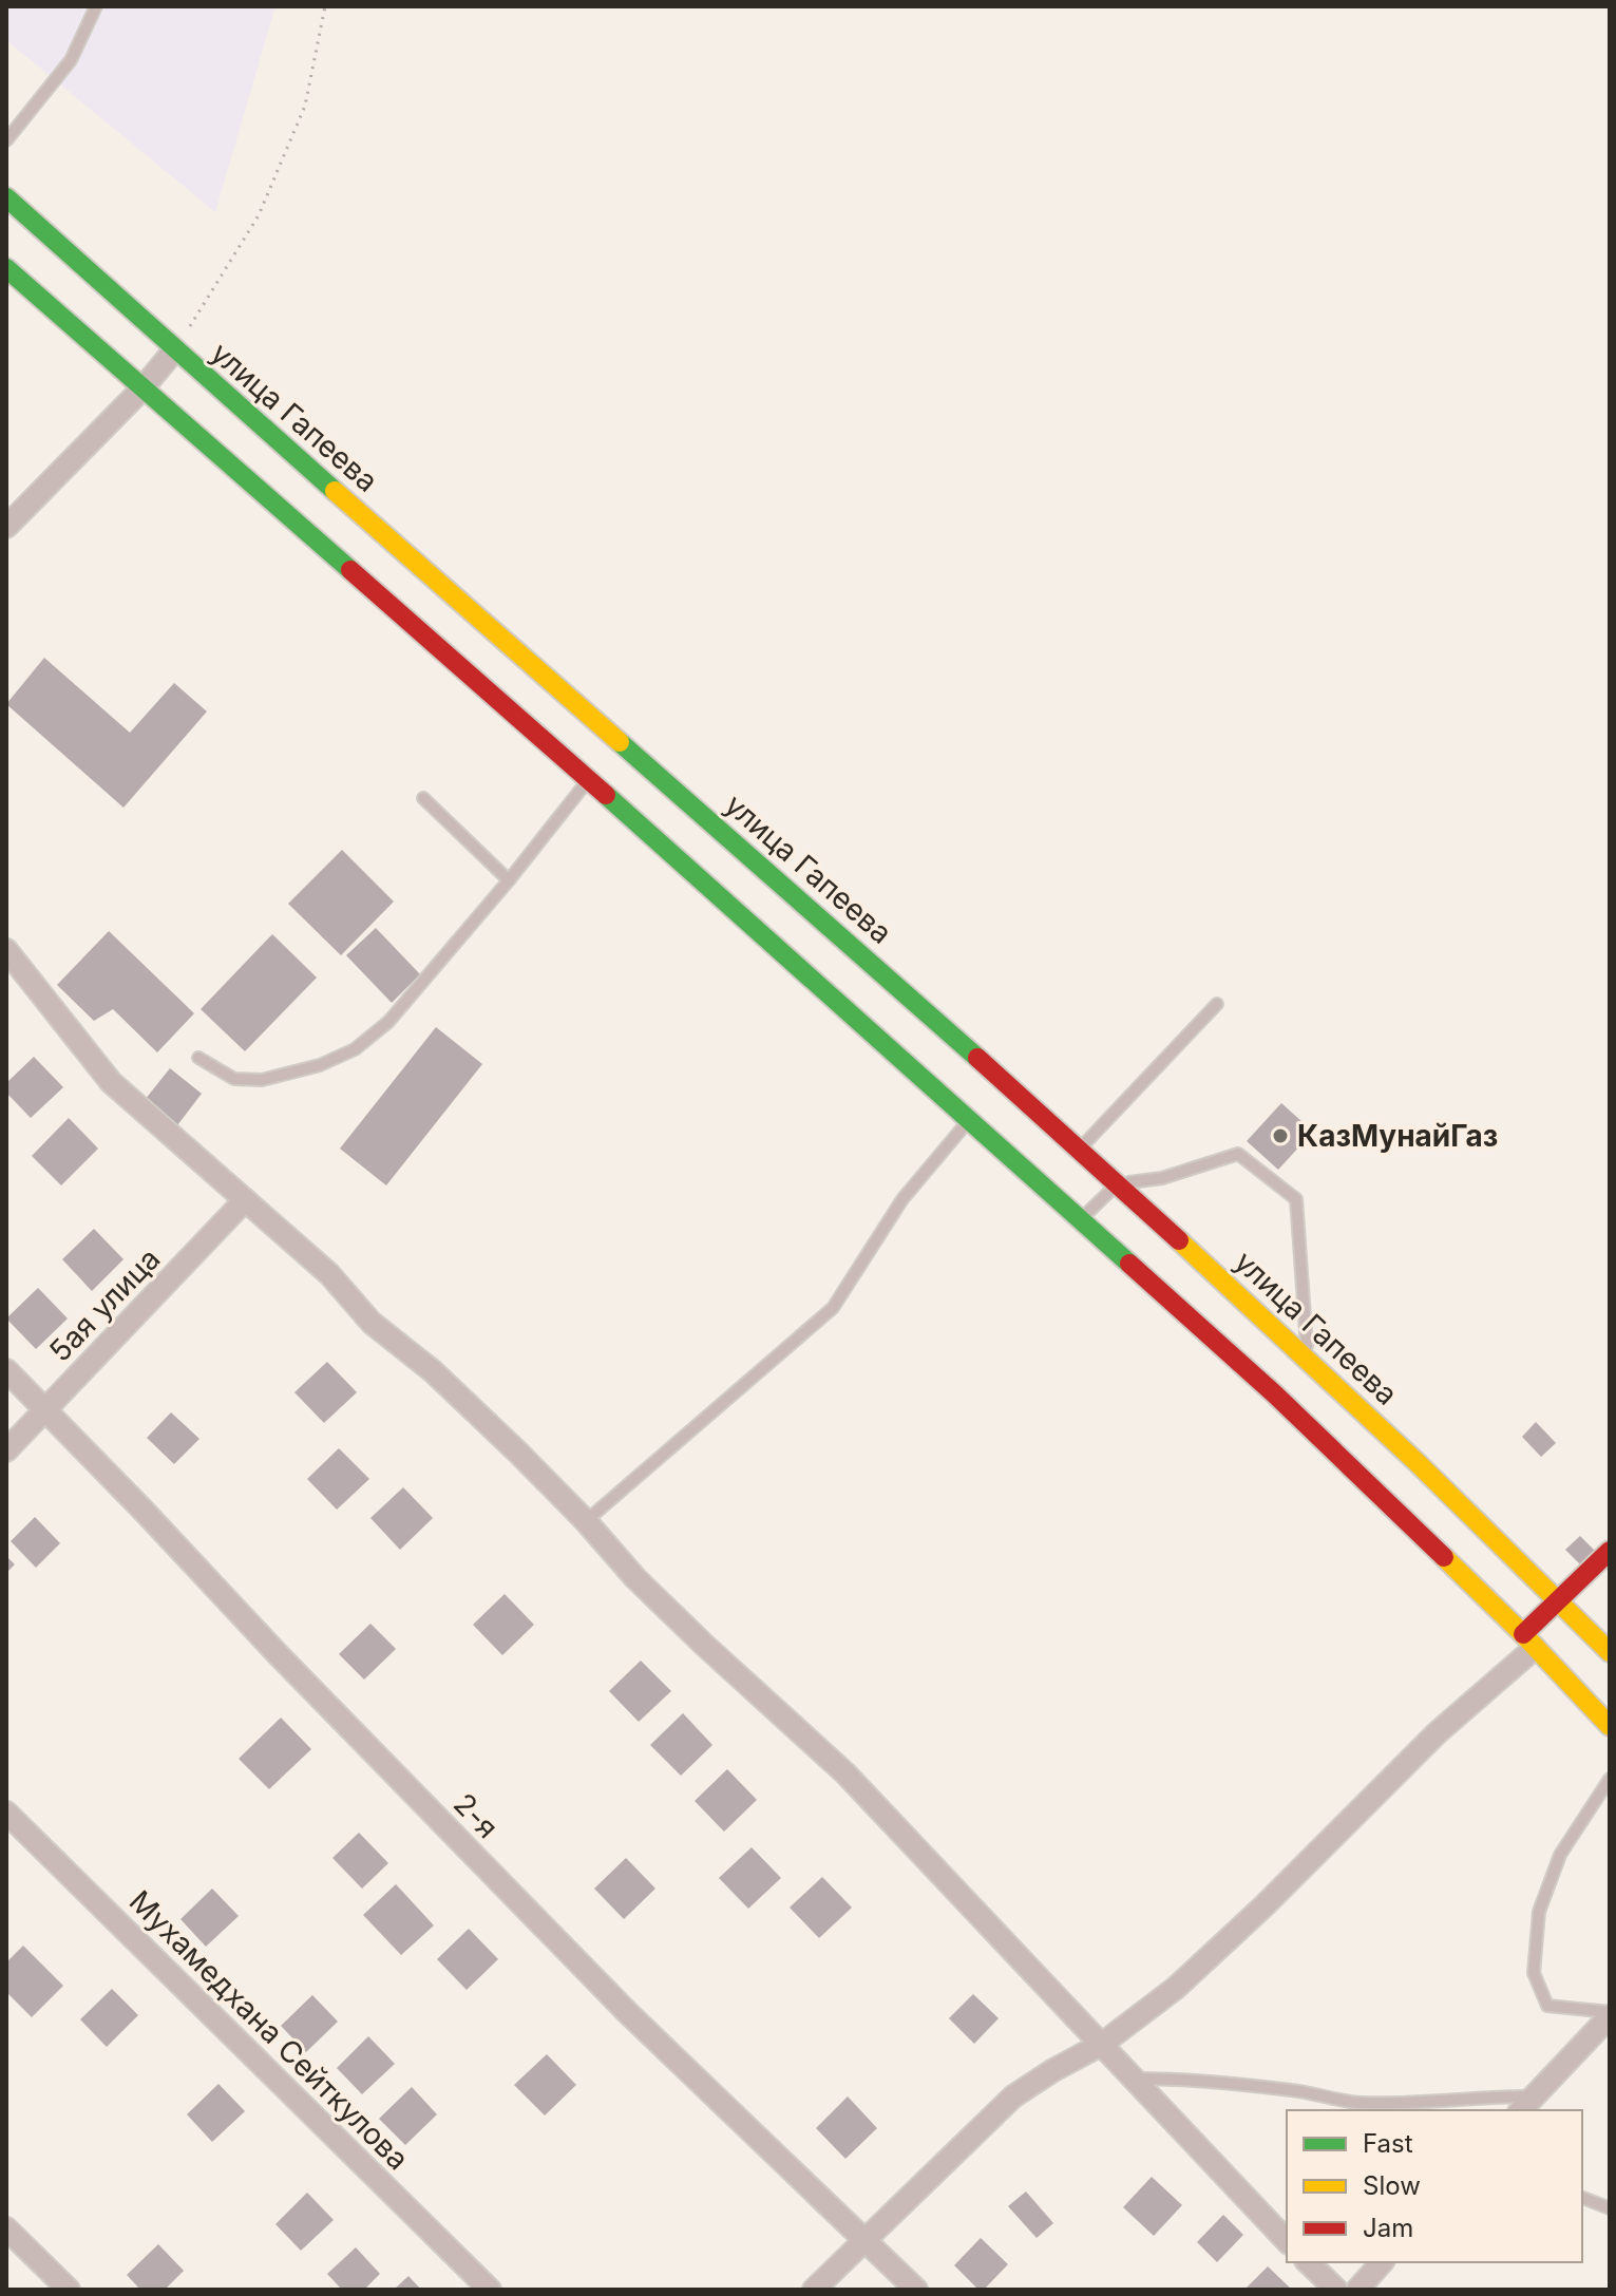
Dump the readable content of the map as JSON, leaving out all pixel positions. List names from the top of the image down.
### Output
{
  "streets": {
    "main road": ["улица Гапеева"],
    "street": ["5ая улица", "2-я", "Мухамедхана Сейткулова"]
  },
  "crossings": [
    ["5ая улица", "2-я"]
  ],
  "places": ["КазМунайГаз"],
  "legend": ["Fast", "Slow", "Jam"]
}
